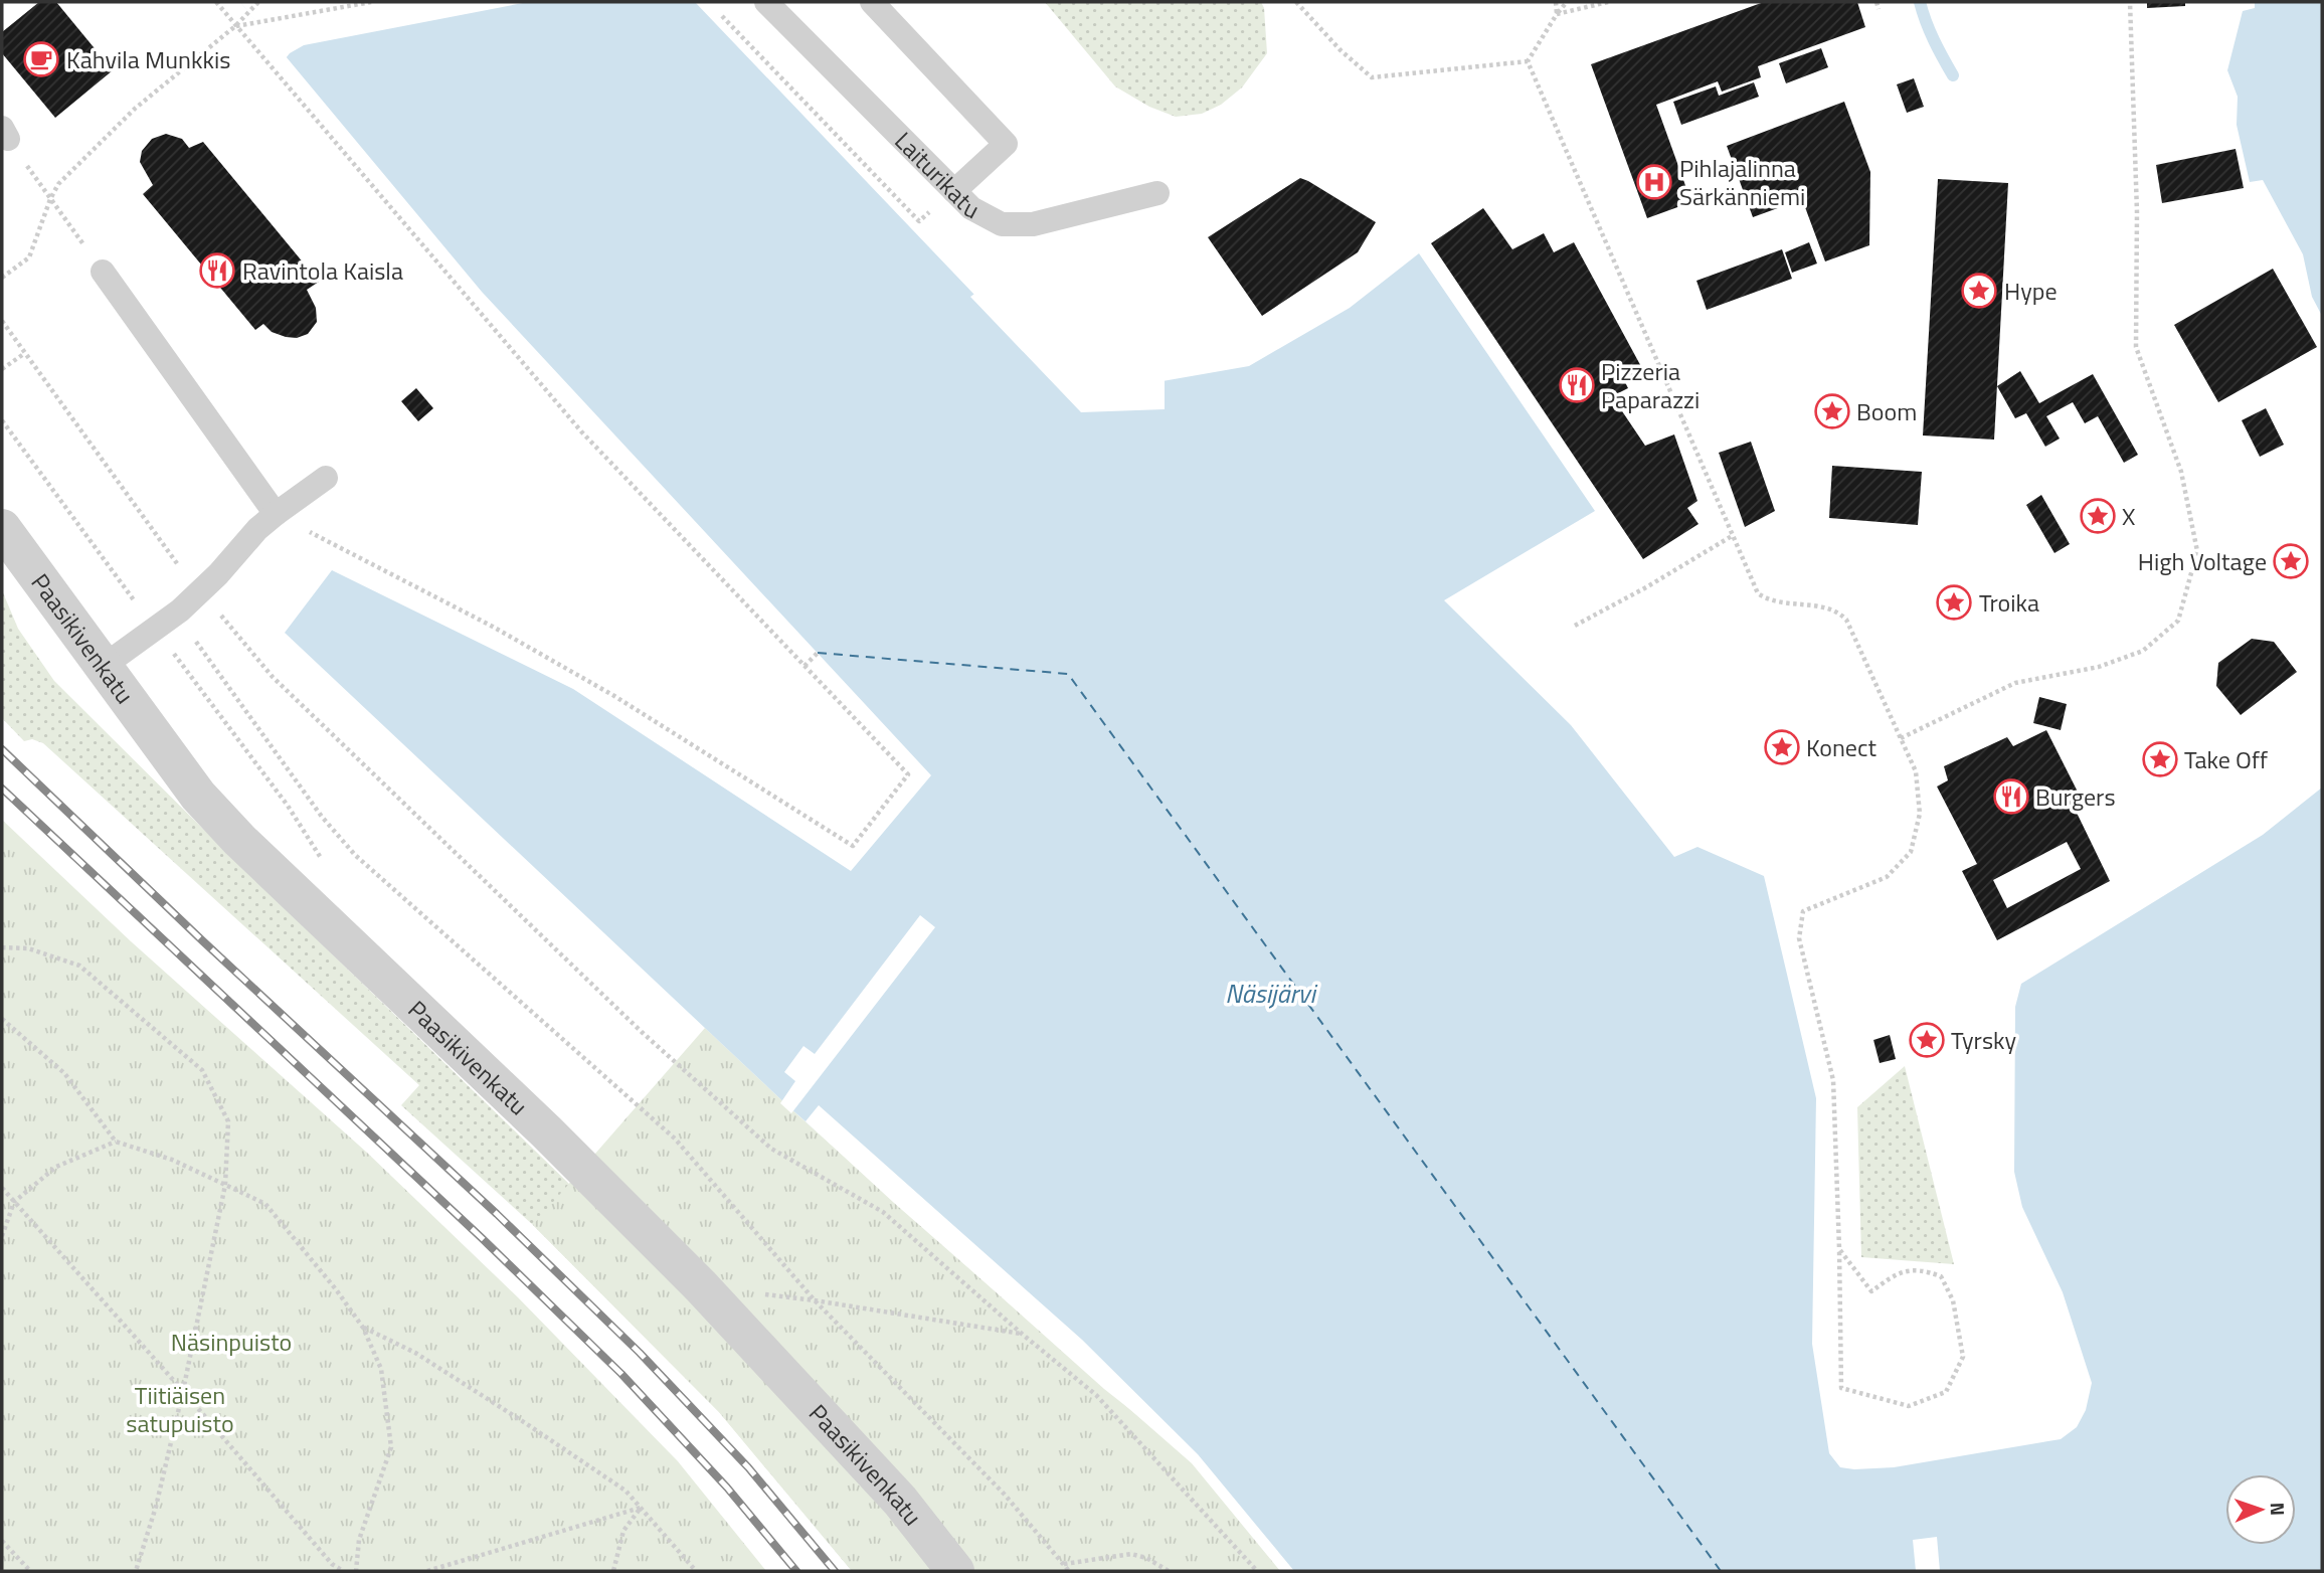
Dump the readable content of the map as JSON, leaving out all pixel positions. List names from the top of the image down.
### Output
{
  "streets": {
    "street": ["Paasikivenkatu"],
    "lane": ["Laiturikatu"]
  },
  "water": ["Näsijärvi"],
  "parks": ["Näsinpuisto", "Tiitiäisen satupuisto"],
  "places": {
    "cafe": ["Kahvila Munkkis"],
    "hospital": ["Pihlajalinna Särkänniemi"],
    "restaurant": ["Ravintola Kaisla", "Pizzeria Paparazzi", "Burgers"],
    "place": [
      "Hype",
      "Boom",
      "X",
      "High Voltage",
      "Troika",
      "Konect",
      "Take Off",
      "Tyrsky"
    ]
  },
  "north": "right"
}
